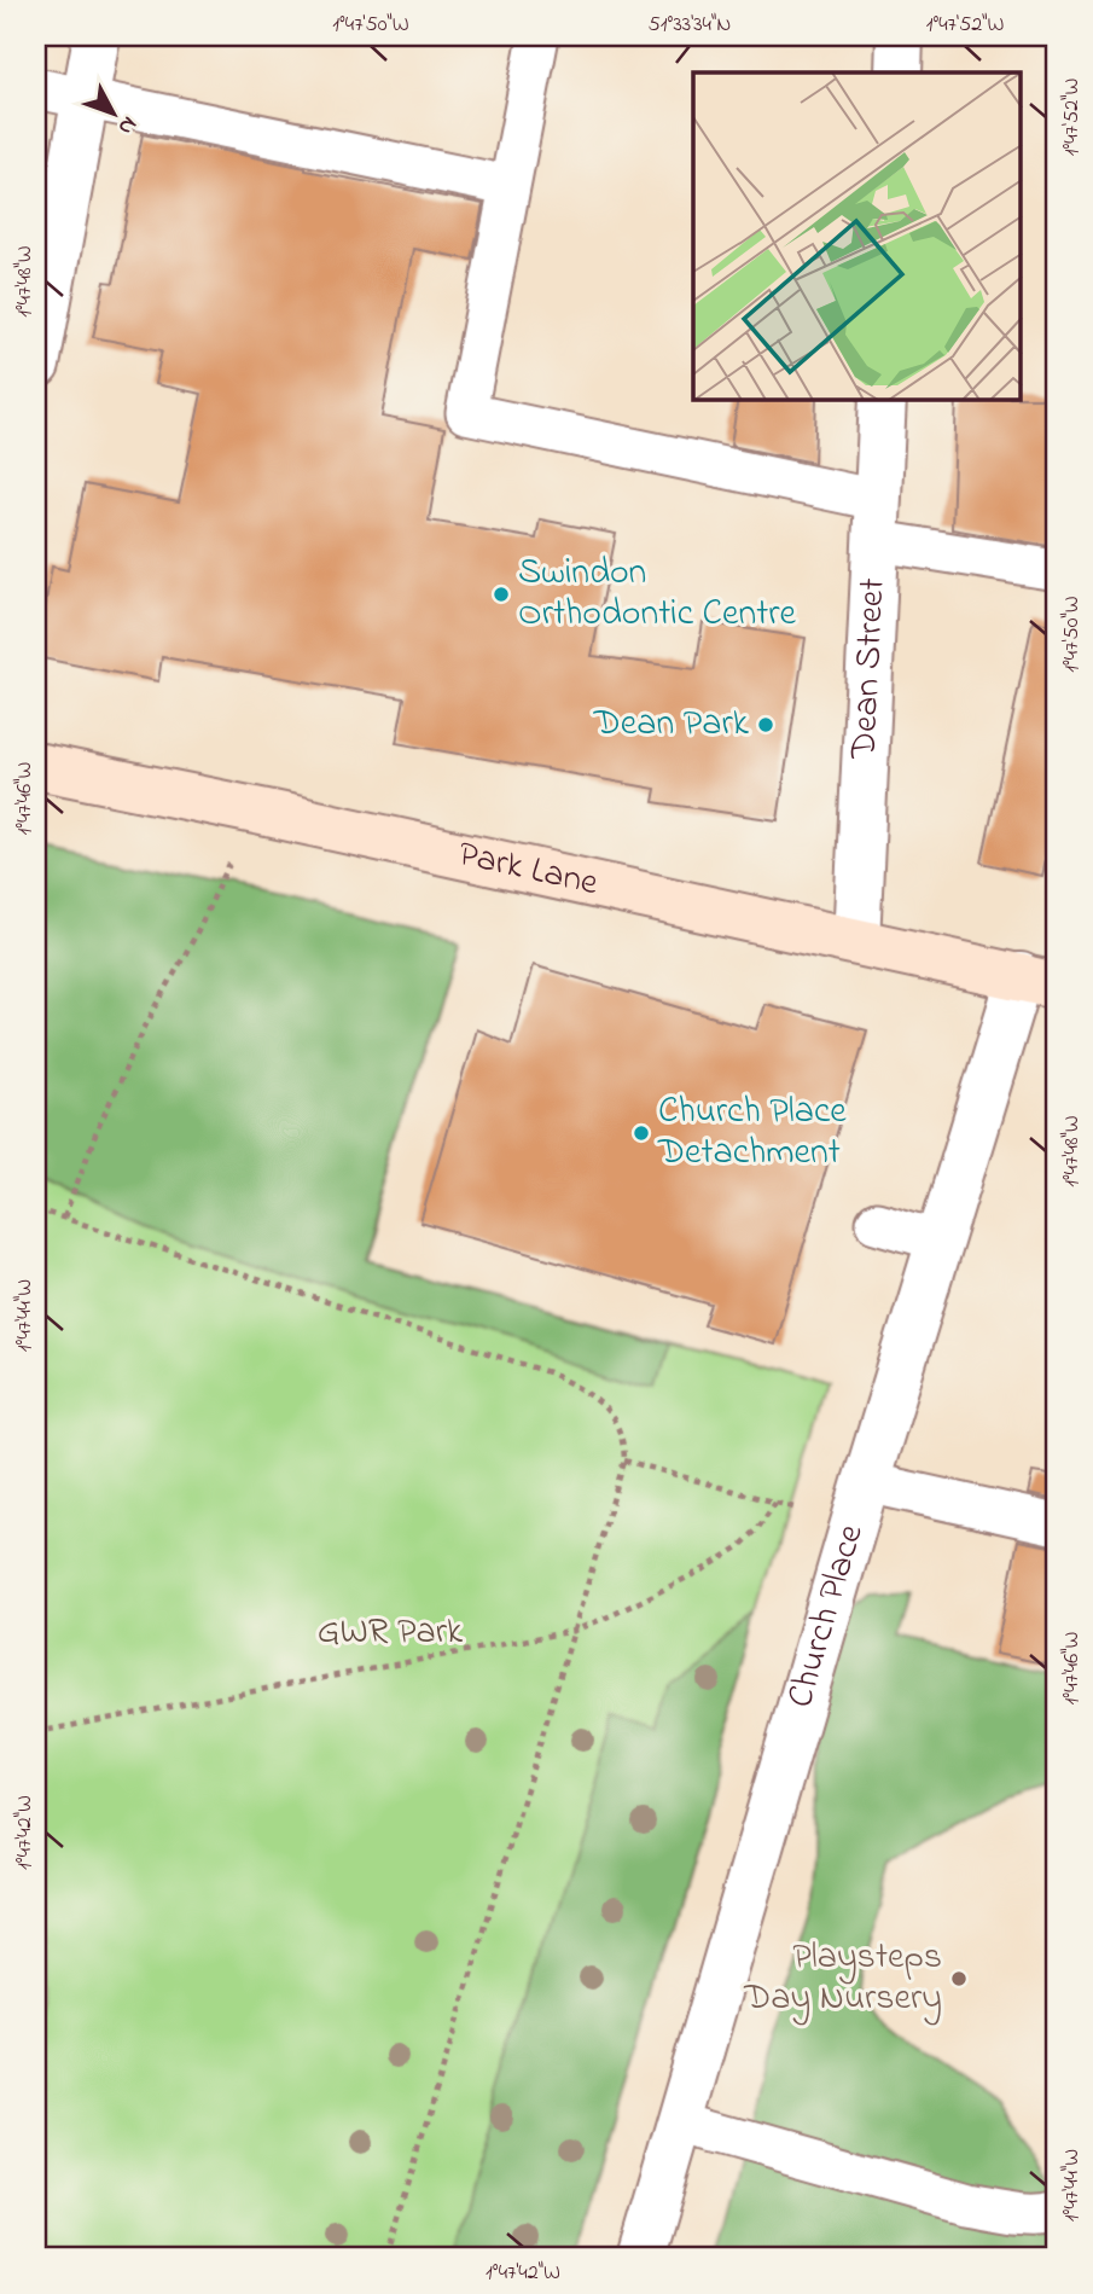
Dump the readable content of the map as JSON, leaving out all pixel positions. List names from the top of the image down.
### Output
{
  "streets": {
    "main road": ["Park Lane"],
    "street": ["Dean Street", "Church Place"]
  },
  "crossings": [
    ["Dean Street", "Park Lane"],
    ["Park Lane", "Church Place"]
  ],
  "parks": ["GWR Park"],
  "places": [
    "Swindon Orthodontic Centre",
    "Dean Park",
    "Church Place Detachment",
    "Playsteps Day Nursery"
  ],
  "north": "bottom right",
  "coordinates": [
    "1°47'50\"W",
    "51°33'34\"N",
    "1°47'52\"W",
    "1°47'48\"W",
    "1°47'46\"W",
    "1°47'44\"W",
    "1°47'42\"W"
  ]
}
